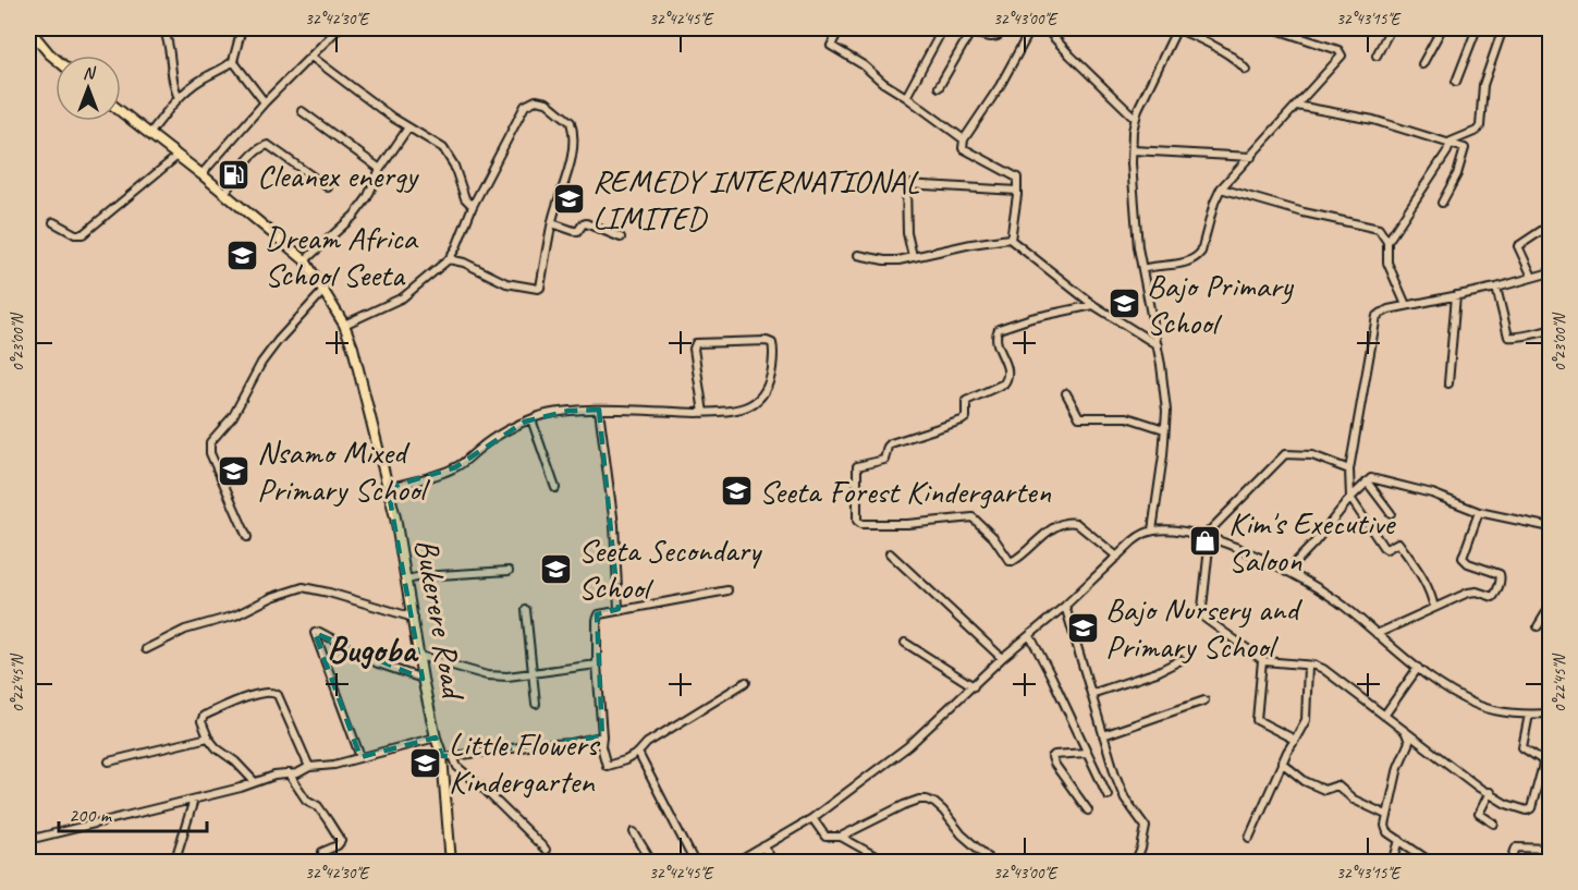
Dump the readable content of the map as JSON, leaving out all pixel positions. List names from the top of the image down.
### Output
{
  "streets": {
    "main road": ["Bukerere Road"]
  },
  "districts": ["Bugoba"],
  "places": {
    "fuel station": ["Cleanex energy"],
    "school or university": [
      "REMEDY INTERNATIONAL LIMITED",
      "Dream Africa School Seeta",
      "Bajo Primary School",
      "Nsamo Mixed Primary School",
      "Seeta Forest Kindergarten",
      "Seeta Secondary School",
      "Bajo Nursery and Primary School",
      "Little Flowers Kindergarten"
    ],
    "shop": ["Kim's Executive Saloon"]
  },
  "scale_bar": "200 m",
  "north": "top",
  "coordinates": [
    "32°42'30\"E",
    "32°42'45\"E",
    "32°43'00\"E",
    "32°43'15\"E",
    "0°23'00\"N",
    "0°22'45\"N"
  ]
}
